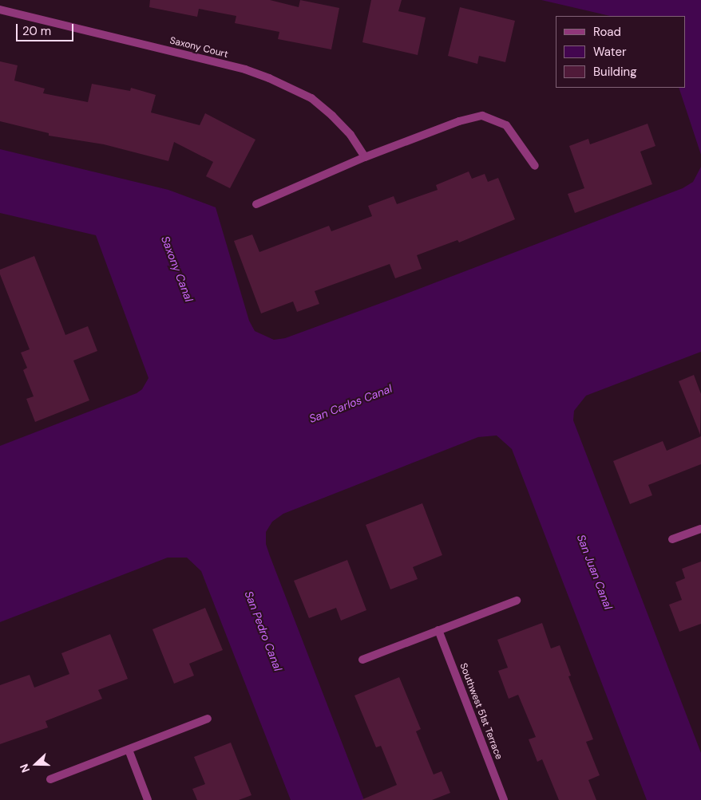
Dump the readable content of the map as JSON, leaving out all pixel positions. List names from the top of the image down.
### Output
{
  "streets": {
    "street": ["Saxony Court", "Southwest 51st Terrace"]
  },
  "water": [
    "Saxony Canal",
    "San Carlos Canal",
    "San Juan Canal",
    "San Pedro Canal"
  ],
  "legend": ["Road", "Water", "Building"],
  "scale_bar": "20 m",
  "north": "left"
}
